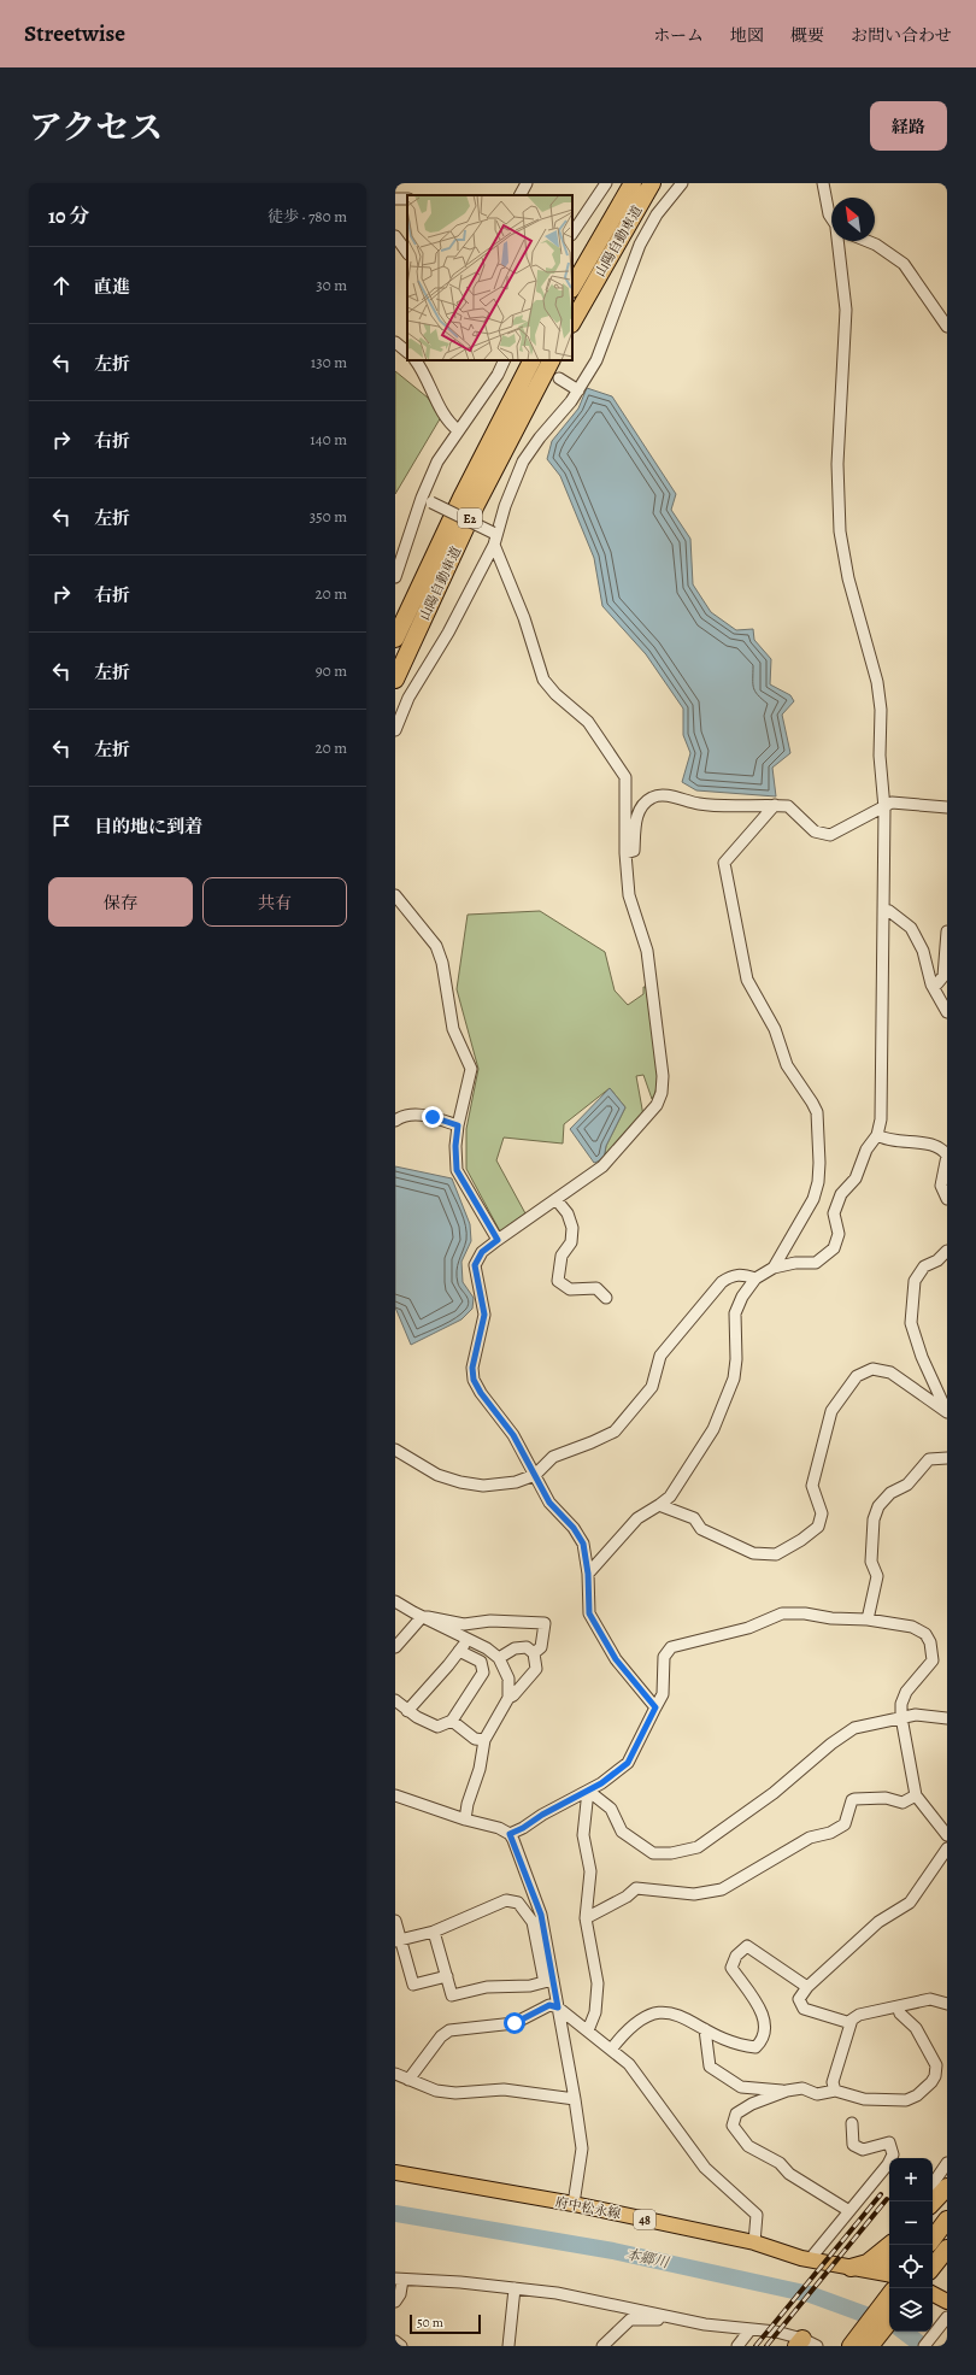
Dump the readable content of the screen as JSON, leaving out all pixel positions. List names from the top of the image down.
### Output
{
  "streets": {
    "highway": ["山陽自動車道", "E2"],
    "main road": ["府中松永線", "48"]
  },
  "water": ["本郷川"],
  "scale_bar": "50 m",
  "north": "top left",
  "page": {
    "header": "Streetwise",
    "nav": [
      "ホーム",
      "地図",
      "概要",
      "お問い合わせ"
    ],
    "title": "アクセス",
    "buttons": [
      "経路",
      ["保存", "共有"]
    ],
    "heading": ["10 分", "徒歩 · 780 m"],
    "list": [
      ["直進", "30 m"],
      ["左折", "130 m"],
      ["右折", "140 m"],
      ["左折", "350 m"],
      ["右折", "20 m"],
      ["左折", "90 m"],
      ["左折", "20 m"],
      "目的地に到着"
    ],
    "map_buttons": ["+", "−"],
    "scale": "50 m"
  }
}
